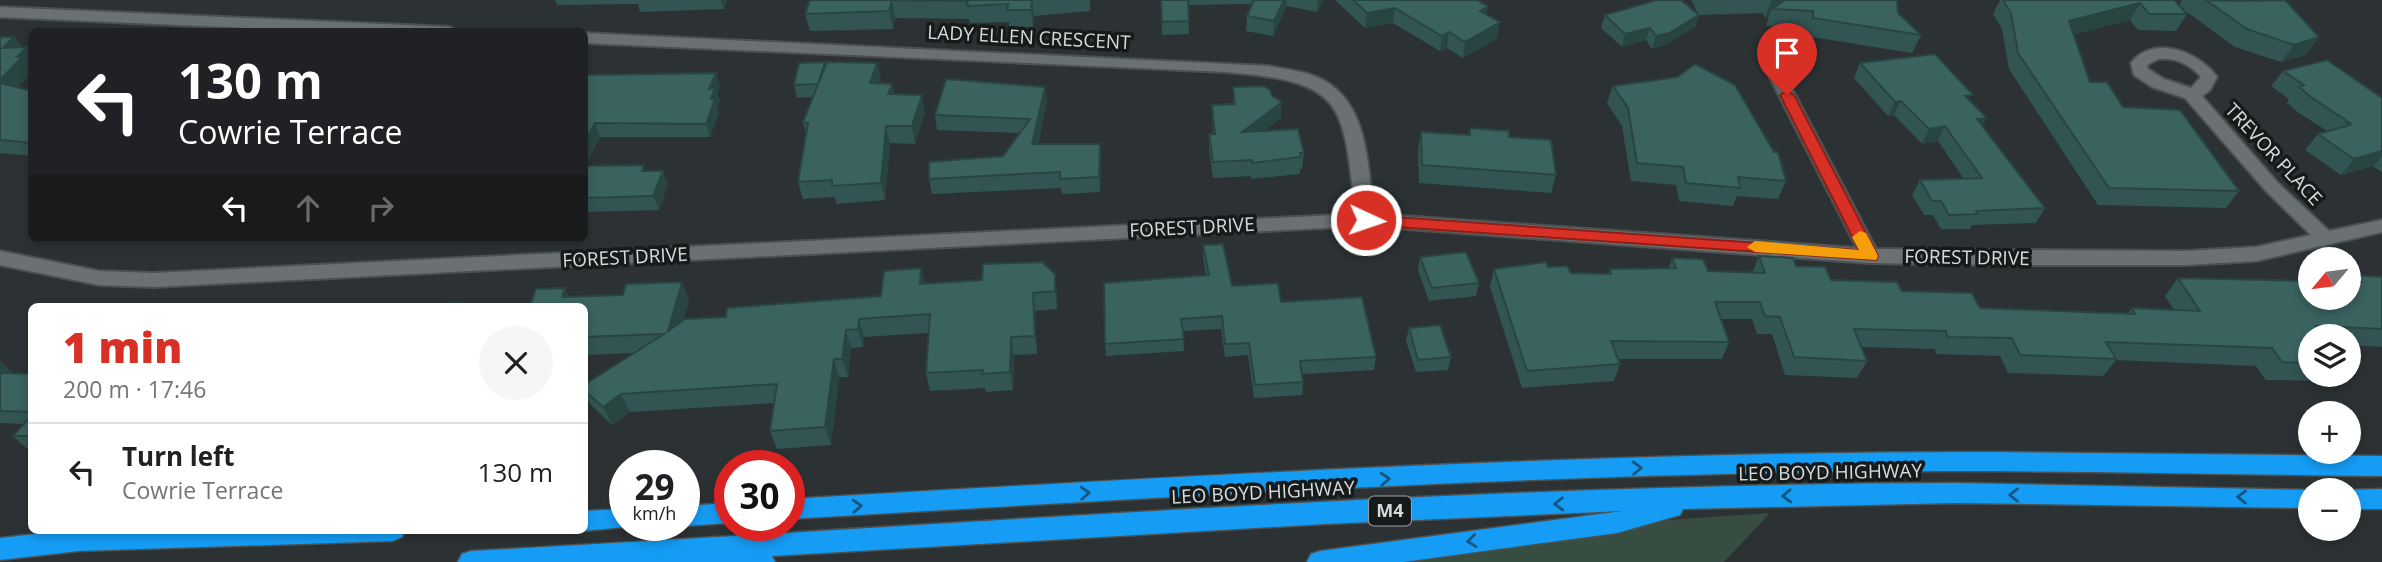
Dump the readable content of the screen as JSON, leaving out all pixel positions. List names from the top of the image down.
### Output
{
  "streets": {
    "highway": ["LEO BOYD HIGHWAY", "M4"],
    "street": ["LADY ELLEN CRESCENT", "TREVOR PLACE", "FOREST DRIVE"]
  },
  "crossings": [
    ["LADY ELLEN CRESCENT", "FOREST DRIVE"],
    ["TREVOR PLACE", "FOREST DRIVE"]
  ],
  "north": "bottom left",
  "page": {
    "turn": ["130 m", "Cowrie Terrace"],
    "map_buttons": ["+", "−"],
    "heading": ["1 min", "200 m · 17:46"],
    "list": [
      {
        "name": "Turn left",
        "note": "Cowrie Terrace",
        "value": "130 m"
      }
    ],
    "speed": "29 km/h",
    "limit": "30"
  }
}
